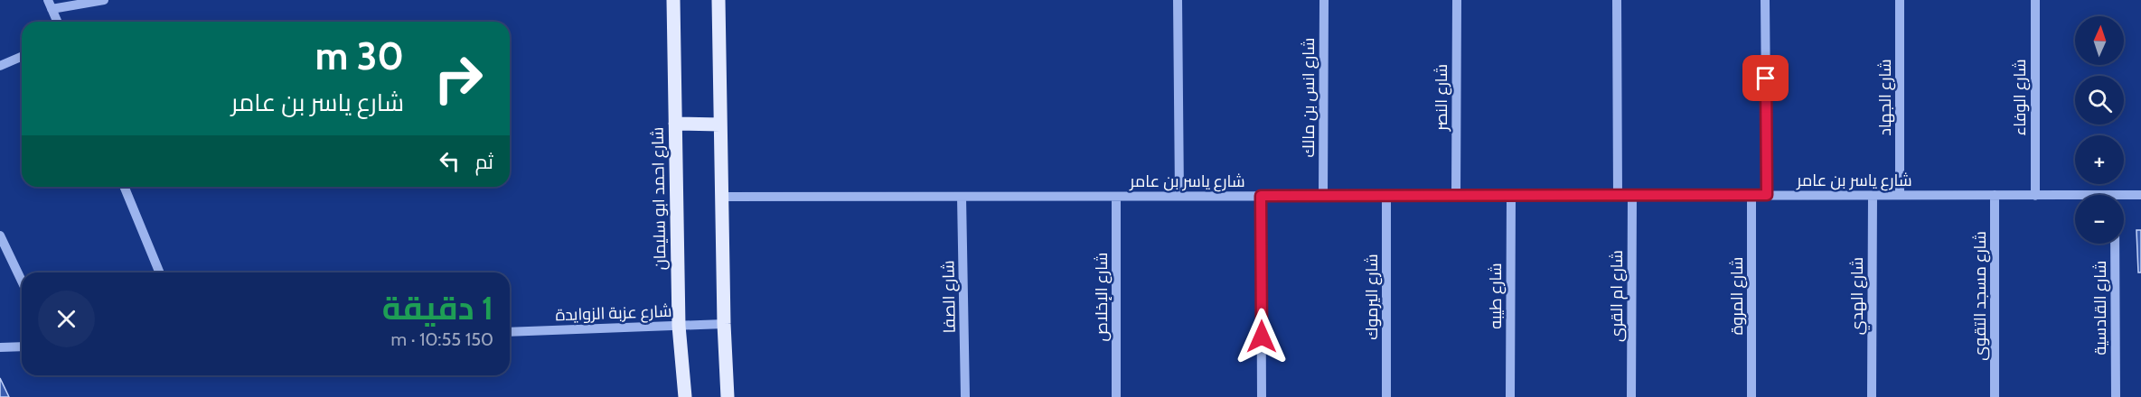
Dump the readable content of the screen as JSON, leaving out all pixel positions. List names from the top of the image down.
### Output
{
  "streets": {
    "main road": ["شارع احمد ابو سليمان"],
    "street": [
      "شارع انس بن مالك",
      "شارع النصر",
      "شارع الجهاد",
      "شارع الوفاء",
      "شارع ياسر بن عامر",
      "شارع طيبه",
      "شارع ام القرى",
      "شارع المروة",
      "شارع الهدي",
      "شارع مسجد التقوى",
      "شارع الصفا",
      "شارع الإخلاص",
      "شارع اليرموك",
      "شارع القادسية",
      "شارع عزبة الزوايدة"
    ]
  },
  "crossings": [
    ["شارع انس بن مالك", "شارع ياسر بن عامر"],
    ["شارع النصر", "شارع ياسر بن عامر"],
    ["شارع الجهاد", "شارع ياسر بن عامر"],
    ["شارع الوفاء", "شارع ياسر بن عامر"],
    ["شارع ياسر بن عامر", "شارع طيبه"],
    ["شارع ياسر بن عامر", "شارع ام القرى"],
    ["شارع ياسر بن عامر", "شارع المروة"],
    ["شارع ياسر بن عامر", "شارع الهدي"],
    ["شارع ياسر بن عامر", "شارع مسجد التقوى"],
    ["شارع ياسر بن عامر", "شارع الصفا"],
    ["شارع ياسر بن عامر", "شارع الإخلاص"],
    ["شارع ياسر بن عامر", "شارع اليرموك"],
    ["شارع احمد ابو سليمان", "شارع عزبة الزوايدة"]
  ],
  "north": "top",
  "page": {
    "map_buttons": ["+", "−"],
    "turn": ["30 m", "شارع ياسر بن عامر"],
    "then": "ثم",
    "heading": ["1 دقيقة", "150 m · 10:55"]
  }
}
